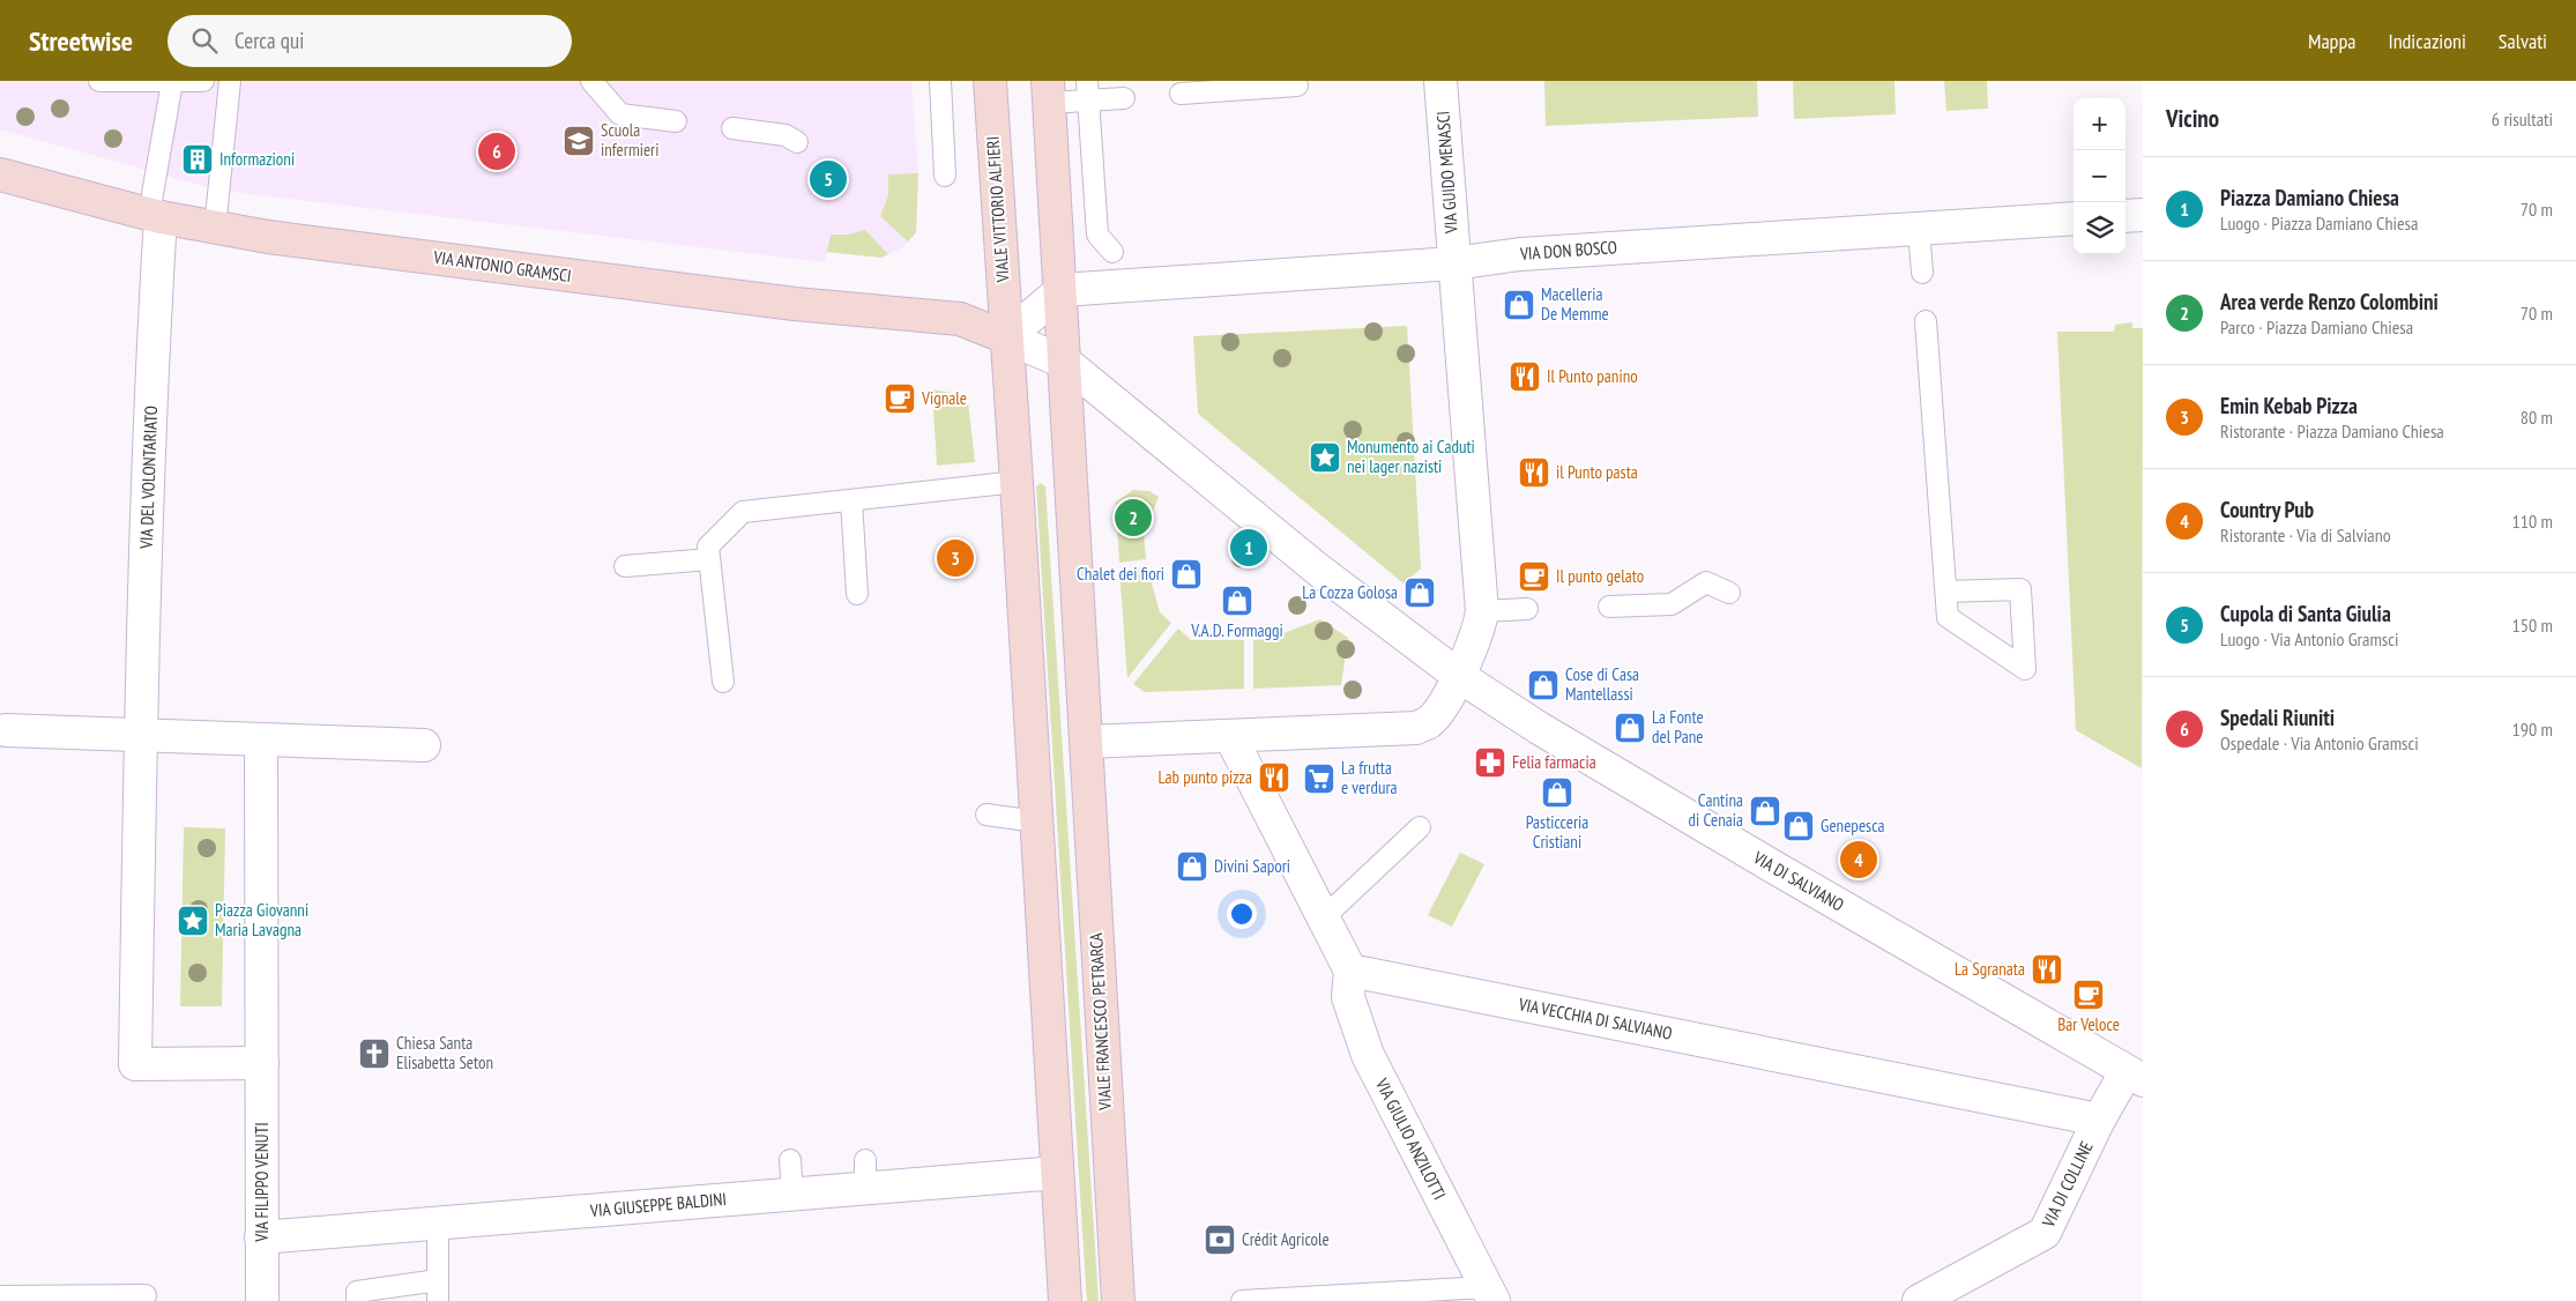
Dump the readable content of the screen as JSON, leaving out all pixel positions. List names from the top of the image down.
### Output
{
  "streets": {
    "main road": ["VIALE VITTORIO ALFIERI", "VIA ANTONIO GRAMSCI", "VIALE FRANCESCO PETRARCA"],
    "street": [
      "VIA GUIDO MENASCI",
      "VIA DON BOSCO",
      "VIA DEL VOLONTARIATO",
      "VIA DI SALVIANO",
      "VIA VECCHIA DI SALVIANO",
      "VIA GIULIO ANZILOTTI",
      "VIA FILIPPO VENUTI",
      "VIA DI COLLINE",
      "VIA GIUSEPPE BALDINI"
    ]
  },
  "crossings": [
    ["VIA GUIDO MENASCI", "VIA DON BOSCO"],
    ["VIA GUIDO MENASCI", "VIA DI SALVIANO"],
    ["VIA GUIDO MENASCI", "VIALE FRANCESCO PETRARCA"],
    ["VIALE VITTORIO ALFIERI", "VIA ANTONIO GRAMSCI"],
    ["VIALE VITTORIO ALFIERI", "VIA DI SALVIANO"],
    ["VIA DON BOSCO", "VIALE FRANCESCO PETRARCA"],
    ["VIA ANTONIO GRAMSCI", "VIA DEL VOLONTARIATO"],
    ["VIA ANTONIO GRAMSCI", "VIA DI SALVIANO"],
    ["VIA DI SALVIANO", "VIALE FRANCESCO PETRARCA"],
    ["VIA DI SALVIANO", "VIA DI COLLINE"],
    ["VIA VECCHIA DI SALVIANO", "VIA GIULIO ANZILOTTI"],
    ["VIA VECCHIA DI SALVIANO", "VIA DI COLLINE"],
    ["VIA FILIPPO VENUTI", "VIA GIUSEPPE BALDINI"]
  ],
  "places": {
    "school or university": ["Scuola infermieri"],
    "building": ["Informazioni"],
    "shop": [
      "Macelleria De Memme",
      "Chalet dei fiori",
      "La Cozza Golosa",
      "V.A.D. Formaggi",
      "Cose di Casa Mantellassi",
      "La Fonte del Pane",
      "Pasticceria Cristiani",
      "Cantina di Cenaia",
      "Genepesca",
      "Divini Sapori"
    ],
    "restaurant": [
      "Il Punto panino",
      "il Punto pasta",
      "Lab punto pizza",
      "La Sgranata"
    ],
    "cafe": ["Vignale", "Il punto gelato", "Bar Veloce"],
    "place": ["Monumento ai Caduti nei lager nazisti", "Piazza Giovanni Maria Lavagna"],
    "pharmacy": ["Felia farmacia"],
    "supermarket": ["La frutta e verdura"],
    "church": ["Chiesa Santa Elisabetta Seton"],
    "bank": ["Crédit Agricole"]
  },
  "page": {
    "header": "Streetwise",
    "search": "Cerca qui",
    "nav": ["Mappa", "Indicazioni", "Salvati"],
    "heading": ["Vicino", "6 risultati"],
    "map_buttons": ["+", "−"],
    "pins": [
      "6",
      "5",
      "2",
      "1",
      "3",
      "4"
    ],
    "list": [
      {
        "mark": "1",
        "name": "Piazza Damiano Chiesa",
        "note": "Luogo · Piazza Damiano Chiesa",
        "value": "70 m"
      },
      {
        "mark": "2",
        "name": "Area verde Renzo Colombini",
        "note": "Parco · Piazza Damiano Chiesa",
        "value": "70 m"
      },
      {
        "mark": "3",
        "name": "Emin Kebab Pizza",
        "note": "Ristorante · Piazza Damiano Chiesa",
        "value": "80 m"
      },
      {
        "mark": "4",
        "name": "Country Pub",
        "note": "Ristorante · Via di Salviano",
        "value": "110 m"
      },
      {
        "mark": "5",
        "name": "Cupola di Santa Giulia",
        "note": "Luogo · Via Antonio Gramsci",
        "value": "150 m"
      },
      {
        "mark": "6",
        "name": "Spedali Riuniti",
        "note": "Ospedale · Via Antonio Gramsci",
        "value": "190 m"
      }
    ]
  }
}
